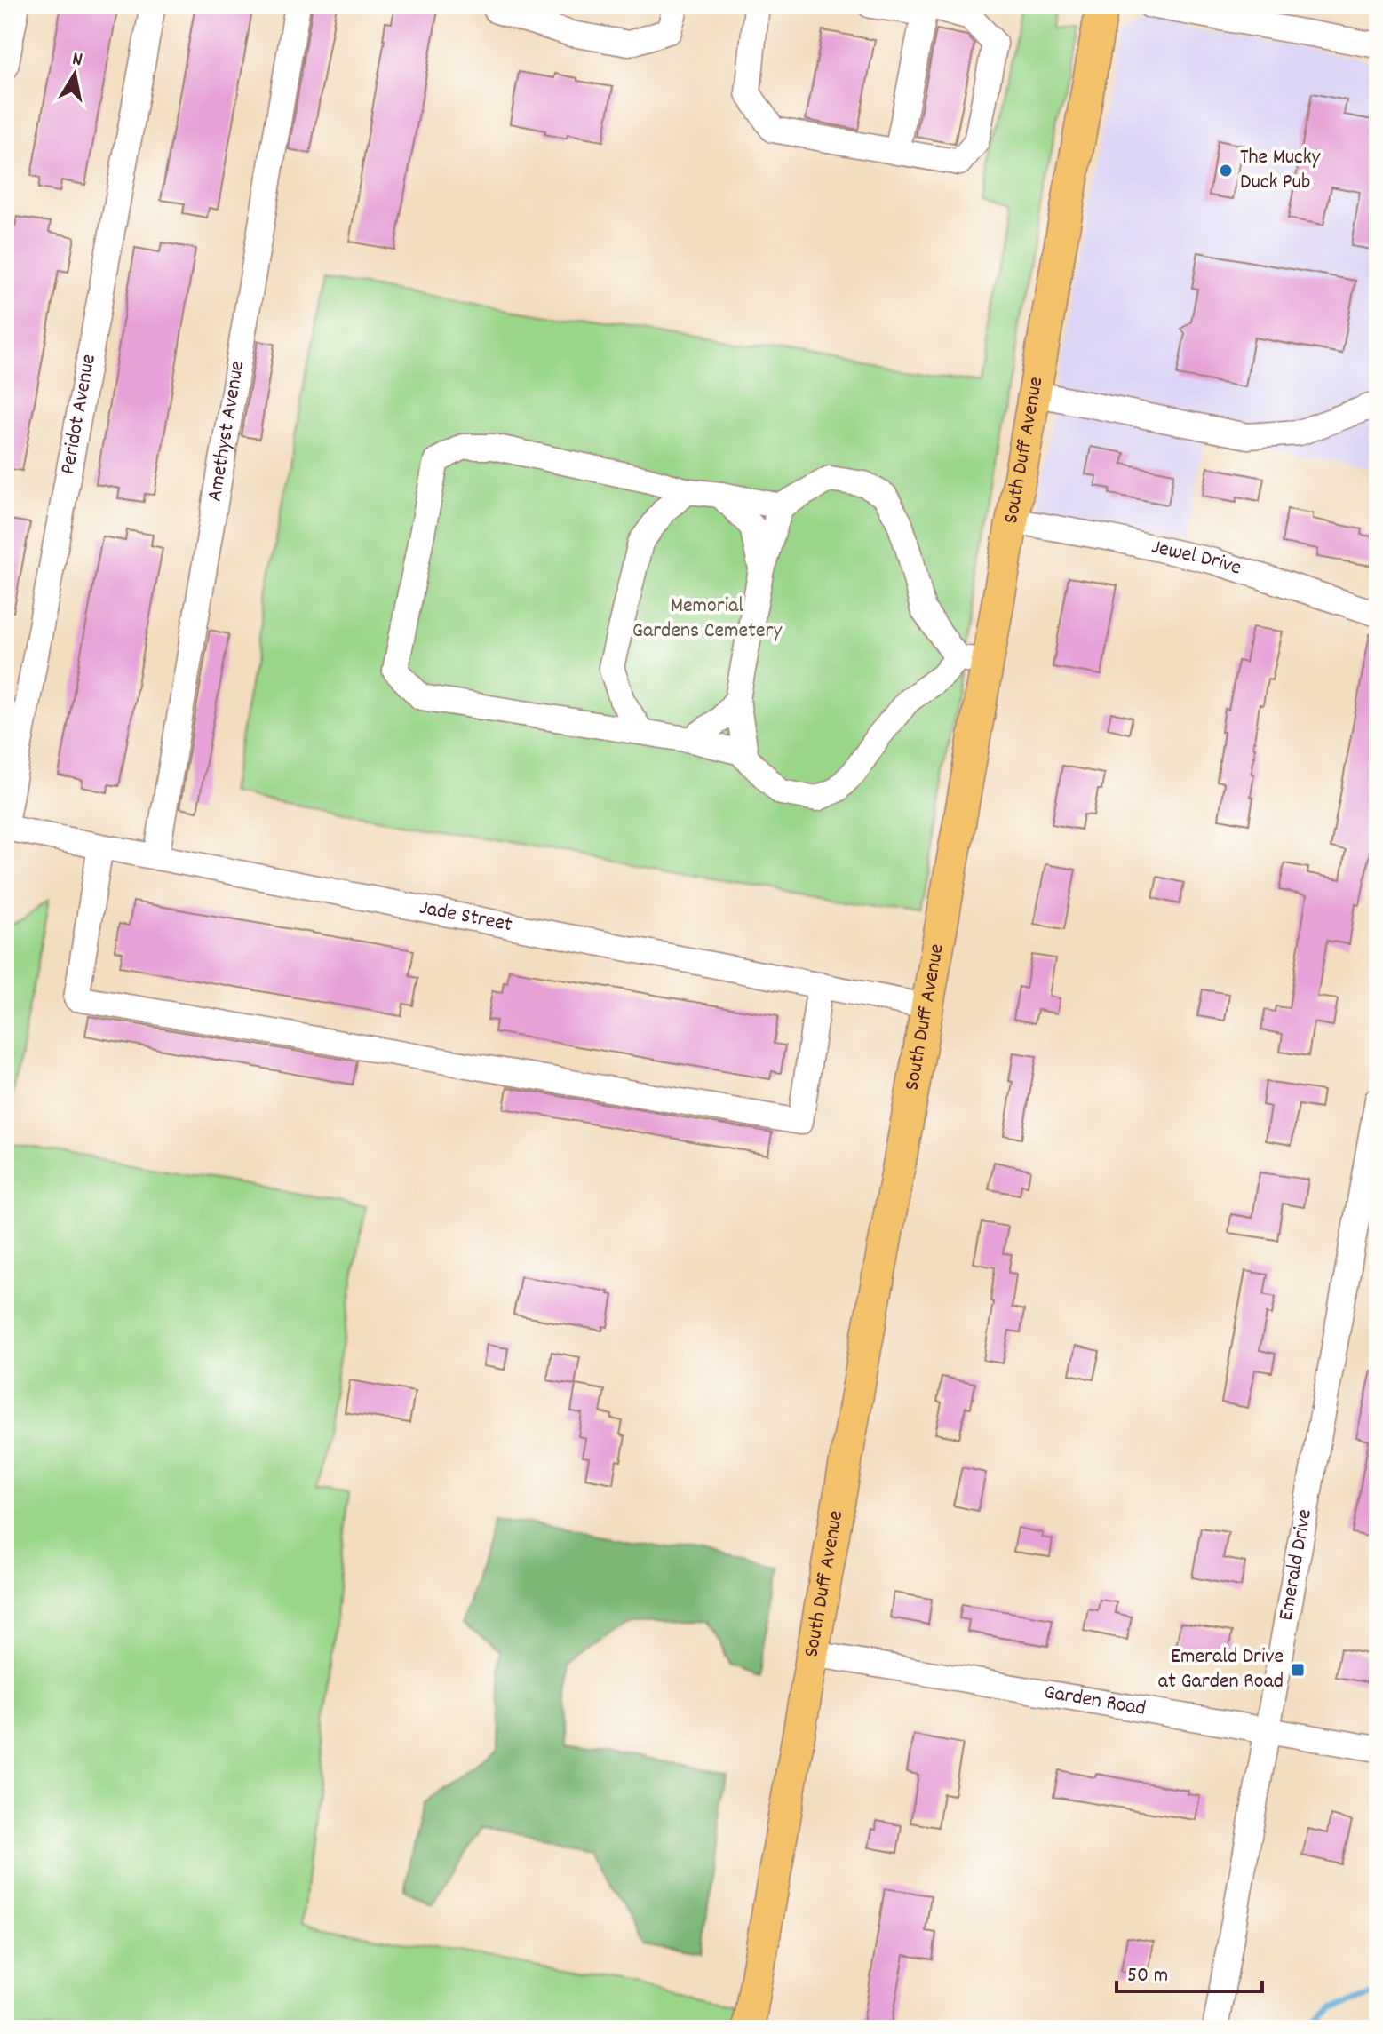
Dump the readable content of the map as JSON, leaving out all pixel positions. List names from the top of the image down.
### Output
{
  "streets": {
    "main road": ["South Duff Avenue"],
    "street": [
      "Peridot Avenue",
      "Amethyst Avenue",
      "Jewel Drive",
      "Jade Street",
      "Emerald Drive",
      "Garden Road"
    ]
  },
  "crossings": [
    ["Peridot Avenue", "Jade Street"],
    ["Amethyst Avenue", "Jade Street"],
    ["South Duff Avenue", "Jewel Drive"],
    ["South Duff Avenue", "Jade Street"],
    ["South Duff Avenue", "Garden Road"],
    ["Emerald Drive", "Garden Road"]
  ],
  "parks": ["Memorial Gardens Cemetery"],
  "places": {
    "other": ["The Mucky Duck Pub"],
    "transit": ["Emerald Drive at Garden Road"]
  },
  "scale_bar": "50 m",
  "north": "top"
}
